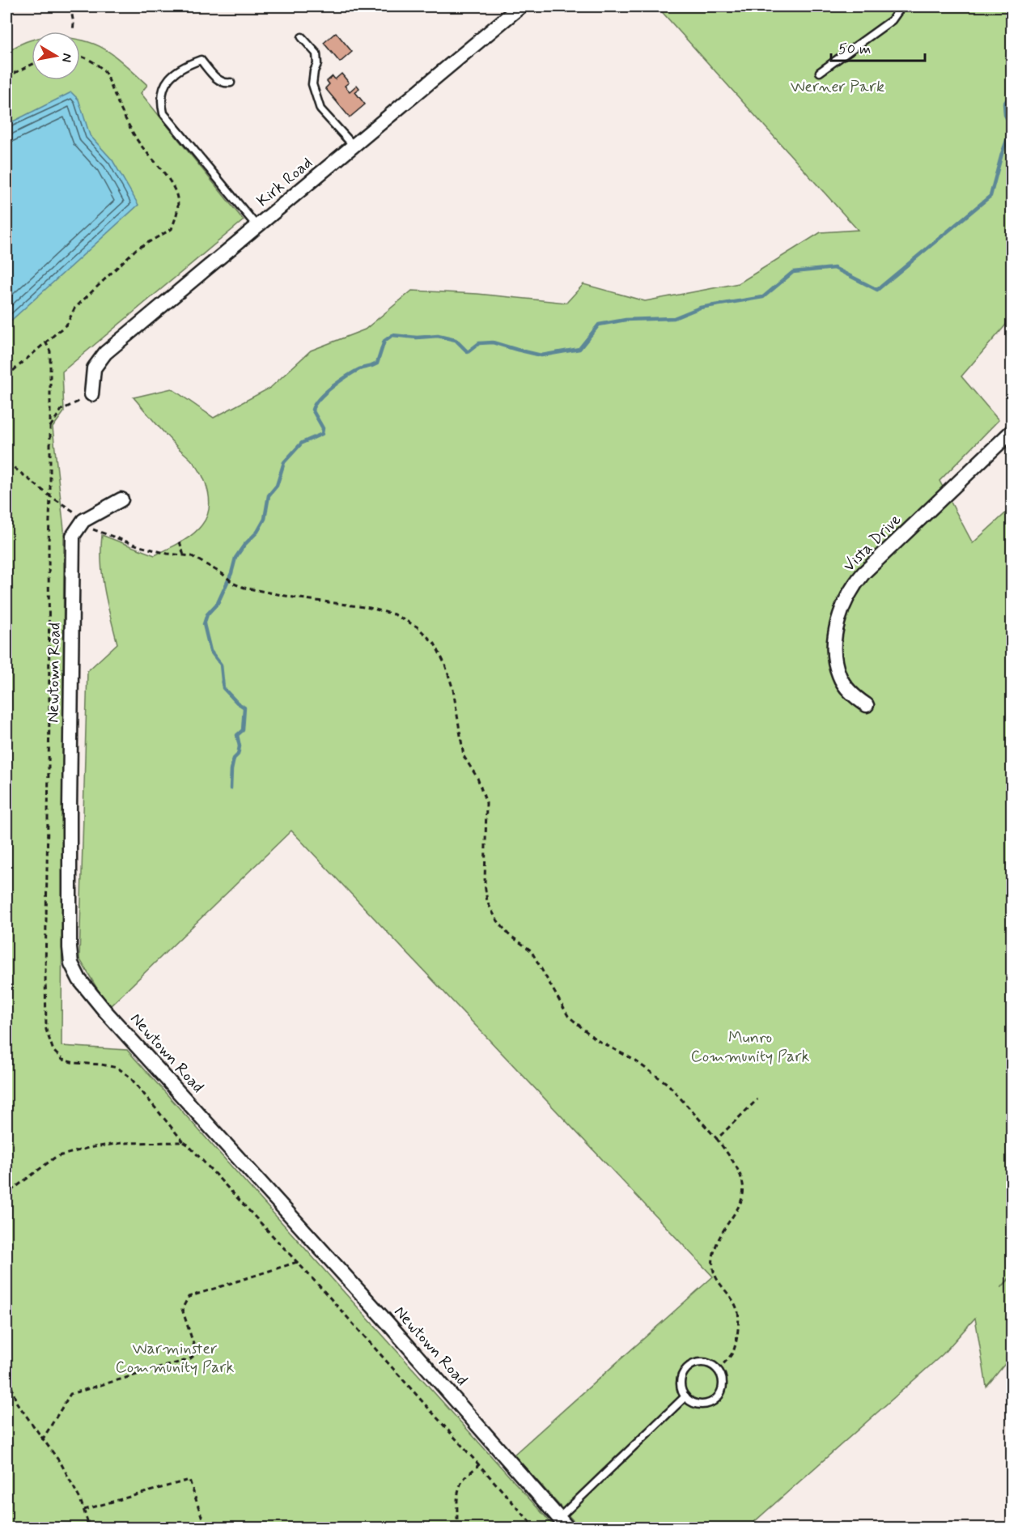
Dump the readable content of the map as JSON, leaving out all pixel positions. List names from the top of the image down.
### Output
{
  "streets": {
    "street": ["Kirk Road", "Vista Drive", "Newtown Road"]
  },
  "parks": ["Werner Park", "Munro Community Park", "Warminster Community Park"],
  "scale_bar": "50 m",
  "north": "right"
}
